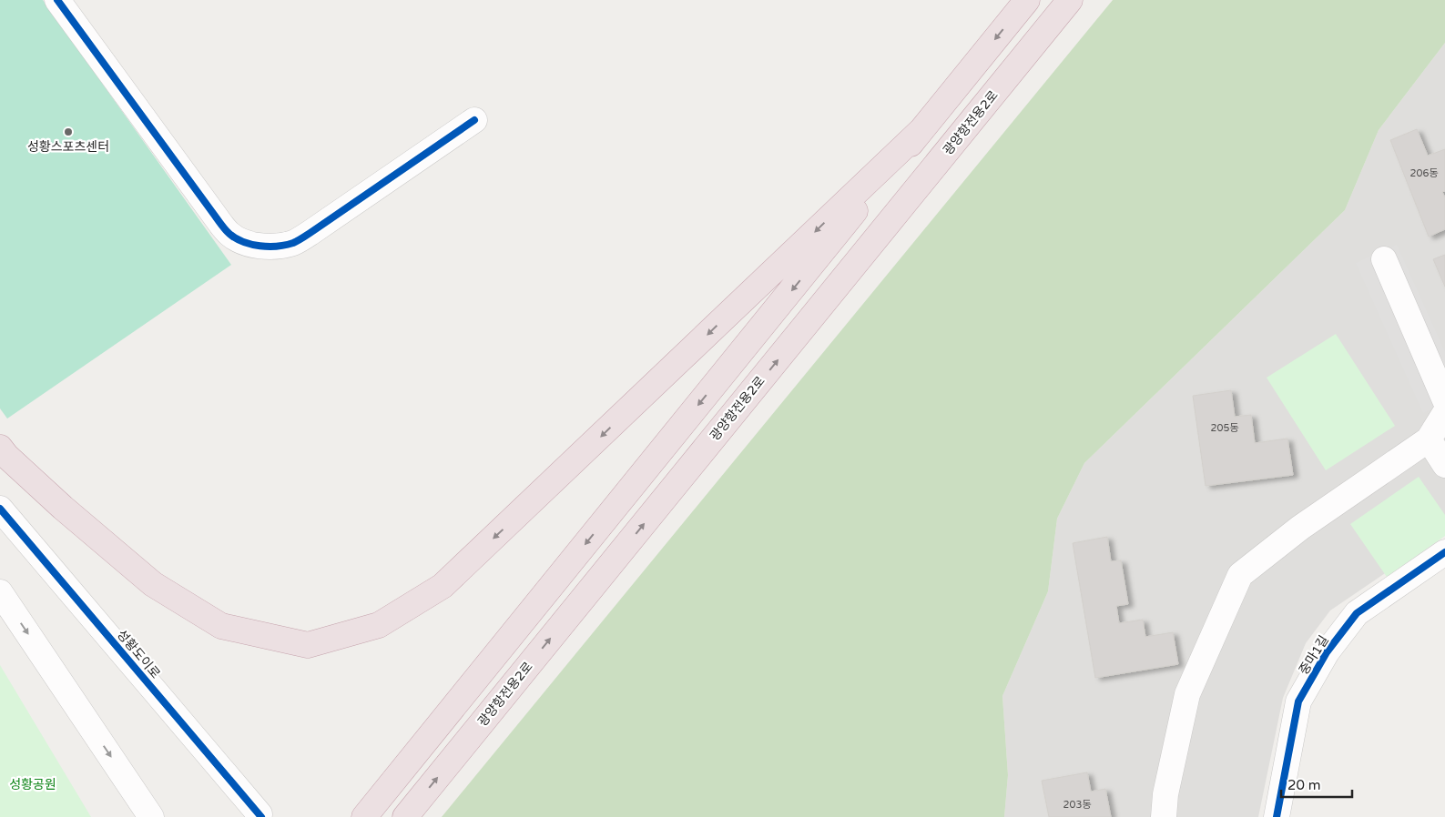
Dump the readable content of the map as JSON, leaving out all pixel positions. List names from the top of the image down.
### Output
{
  "streets": {
    "highway": ["광양항전용2로"],
    "street": ["성황도이로", "중마1길"]
  },
  "parks": ["성황공원"],
  "places": ["성황스포츠센터"],
  "house_numbers": ["206동", "205동", "203동"],
  "scale_bar": "20 m"
}
